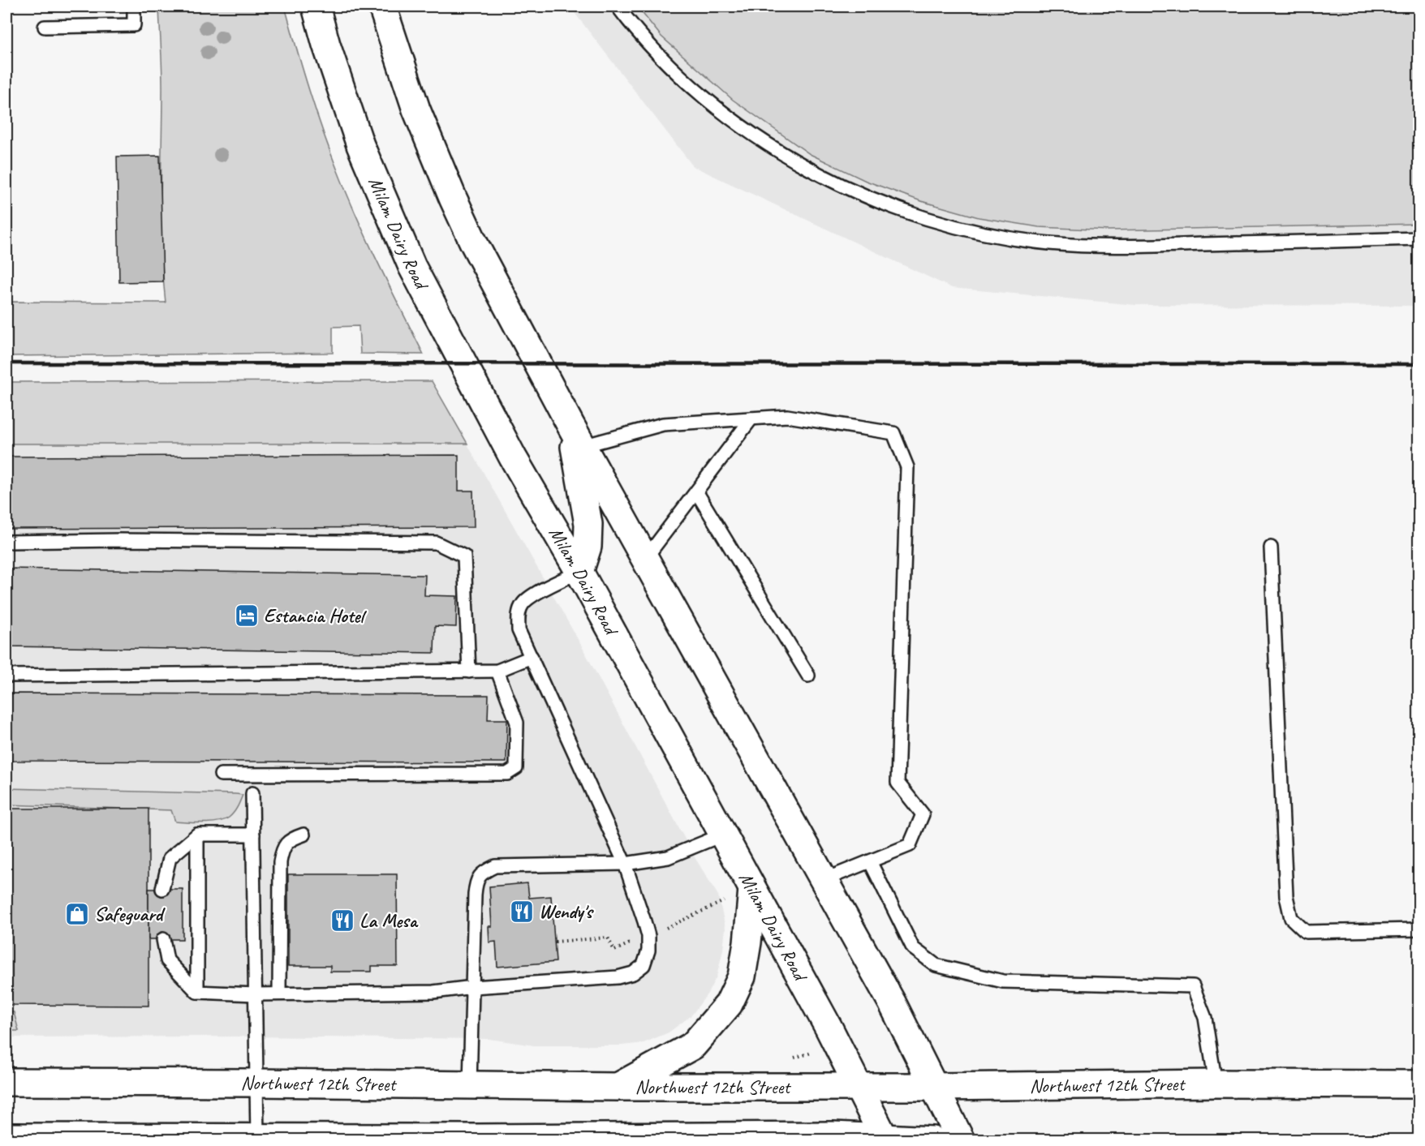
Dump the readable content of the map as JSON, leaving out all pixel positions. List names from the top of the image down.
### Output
{
  "streets": {
    "main road": ["Milam Dairy Road", "Northwest 12th Street"]
  },
  "crossings": [
    ["Milam Dairy Road", "Northwest 12th Street"]
  ],
  "places": {
    "hotel": ["Estancia Hotel"],
    "restaurant": ["Wendy's", "La Mesa"],
    "shop": ["Safeguard"]
  }
}
